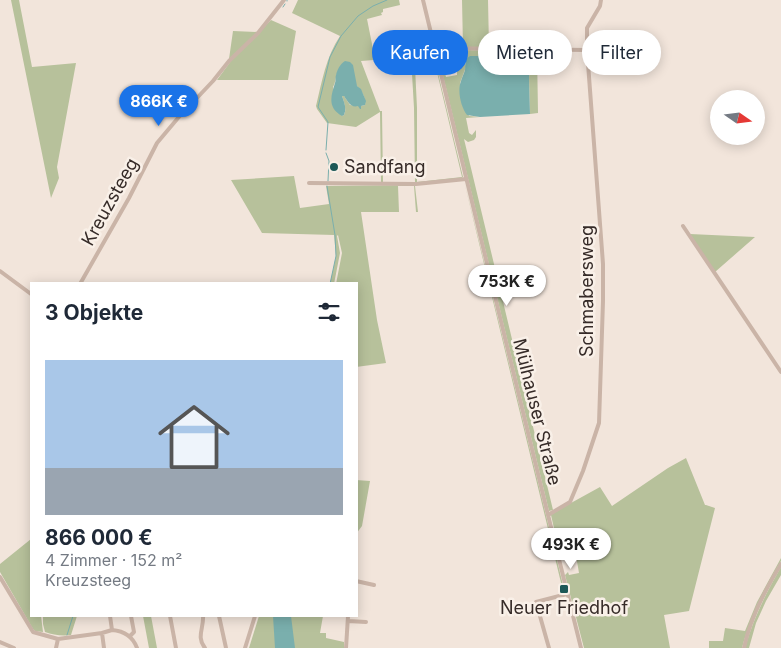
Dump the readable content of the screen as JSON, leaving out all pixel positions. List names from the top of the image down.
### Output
{
  "streets": {
    "street": ["Kreuzsteeg", "Schmabersweg", "Mülhauser Straße"]
  },
  "crossings": [
    ["Schmabersweg", "Mülhauser Straße"]
  ],
  "places": {
    "other": ["Sandfang"],
    "transit": ["Neuer Friedhof"]
  },
  "north": "right",
  "page": {
    "chip": ["Kaufen", "Mieten", "Filter"],
    "price": ["866K €", "753K €", "493K €"],
    "heading": "3 Objekte",
    "list": [
      {
        "name": "866 000 €",
        "note": "4 Zimmer · 152 m² · Kreuzsteeg"
      }
    ]
  }
}
